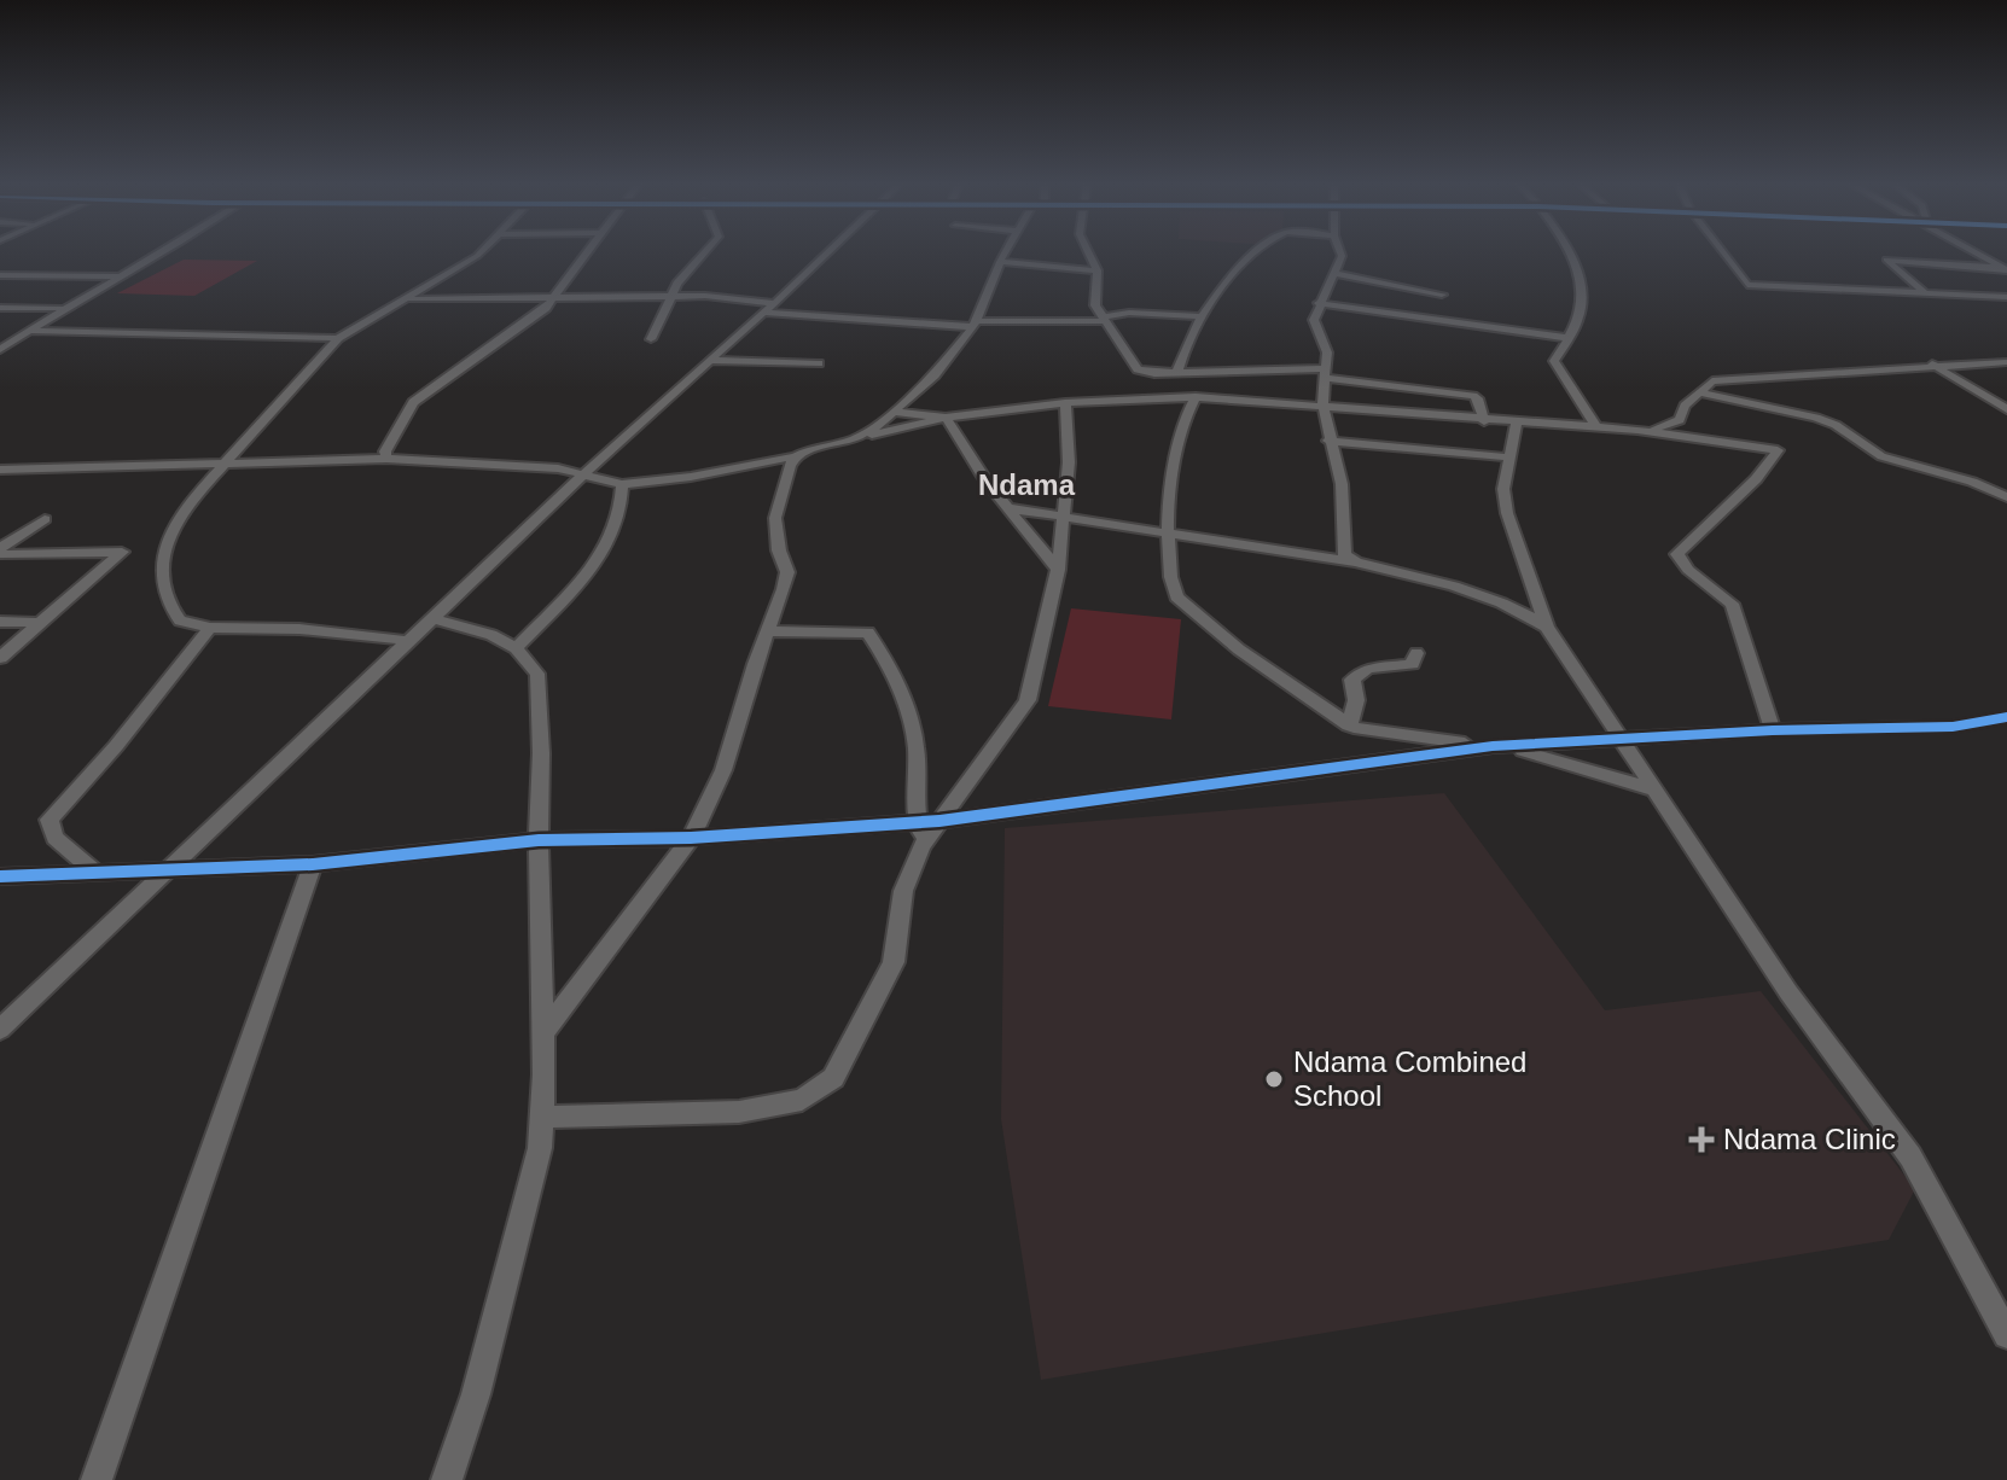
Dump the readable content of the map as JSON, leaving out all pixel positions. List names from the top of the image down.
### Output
{
  "districts": ["Ndama"],
  "places": {
    "other": ["Ndama Combined School"],
    "health": ["Ndama Clinic"]
  }
}
